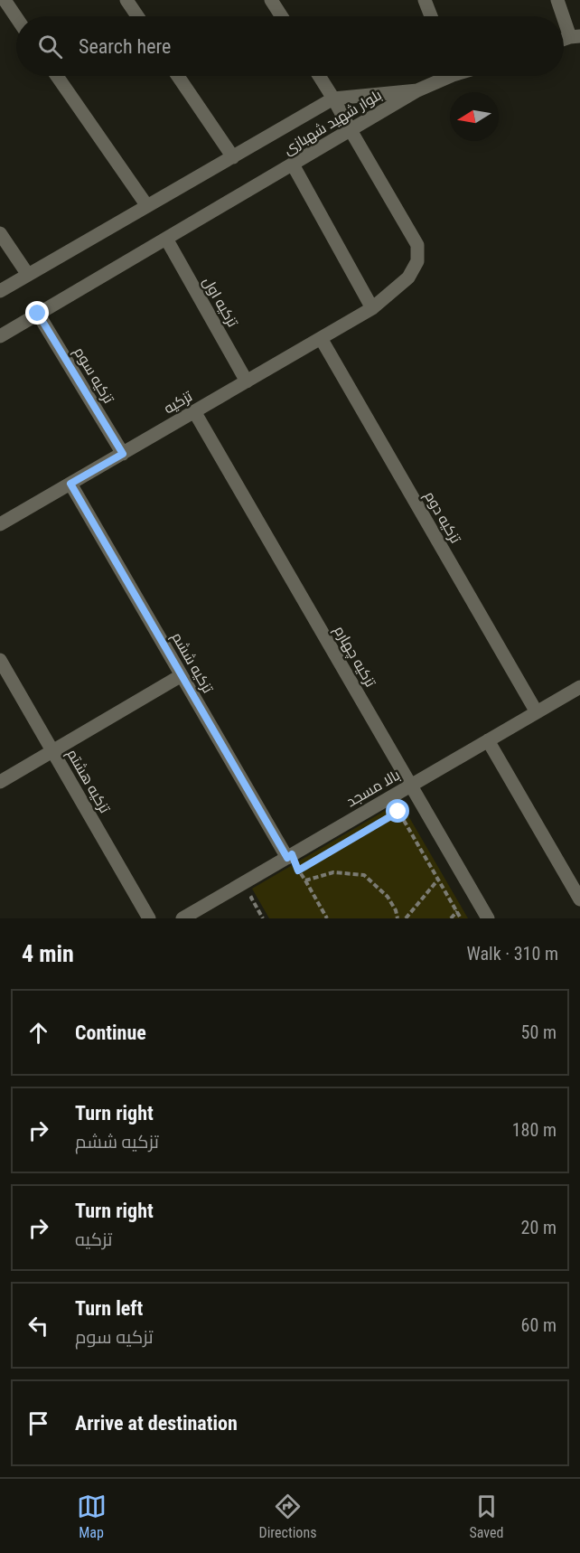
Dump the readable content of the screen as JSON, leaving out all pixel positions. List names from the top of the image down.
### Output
{
  "streets": {
    "street": [
      "بلوار شهید شهبازی",
      "تزکیه اول",
      "تزکیه سوم",
      "تزکیه",
      "تزکیه دوم",
      "تزکیه چهارم",
      "تزکیه ششم",
      "تزکیه هشتم",
      "بالا مسجد"
    ]
  },
  "crossings": [
    ["بلوار شهید شهبازی", "تزکیه اول"],
    ["بلوار شهید شهبازی", "تزکیه سوم"],
    ["بلوار شهید شهبازی", "تزکیه"],
    ["تزکیه اول", "تزکیه"],
    ["تزکیه سوم", "تزکیه"],
    ["تزکیه", "تزکیه دوم"],
    ["تزکیه", "تزکیه چهارم"],
    ["تزکیه", "تزکیه ششم"],
    ["تزکیه دوم", "بالا مسجد"],
    ["تزکیه چهارم", "بالا مسجد"],
    ["تزکیه ششم", "بالا مسجد"]
  ],
  "north": "left",
  "page": {
    "search": "Search here",
    "heading": ["4 min", "Walk · 310 m"],
    "list": [
      ["Continue", "50 m"],
      ["Turn right", "تزکیه ششم", "180 m"],
      ["Turn right", "تزکیه", "20 m"],
      ["Turn left", "تزکیه سوم", "60 m"],
      "Arrive at destination"
    ],
    "nav": ["Map", "Directions", "Saved"]
  }
}
